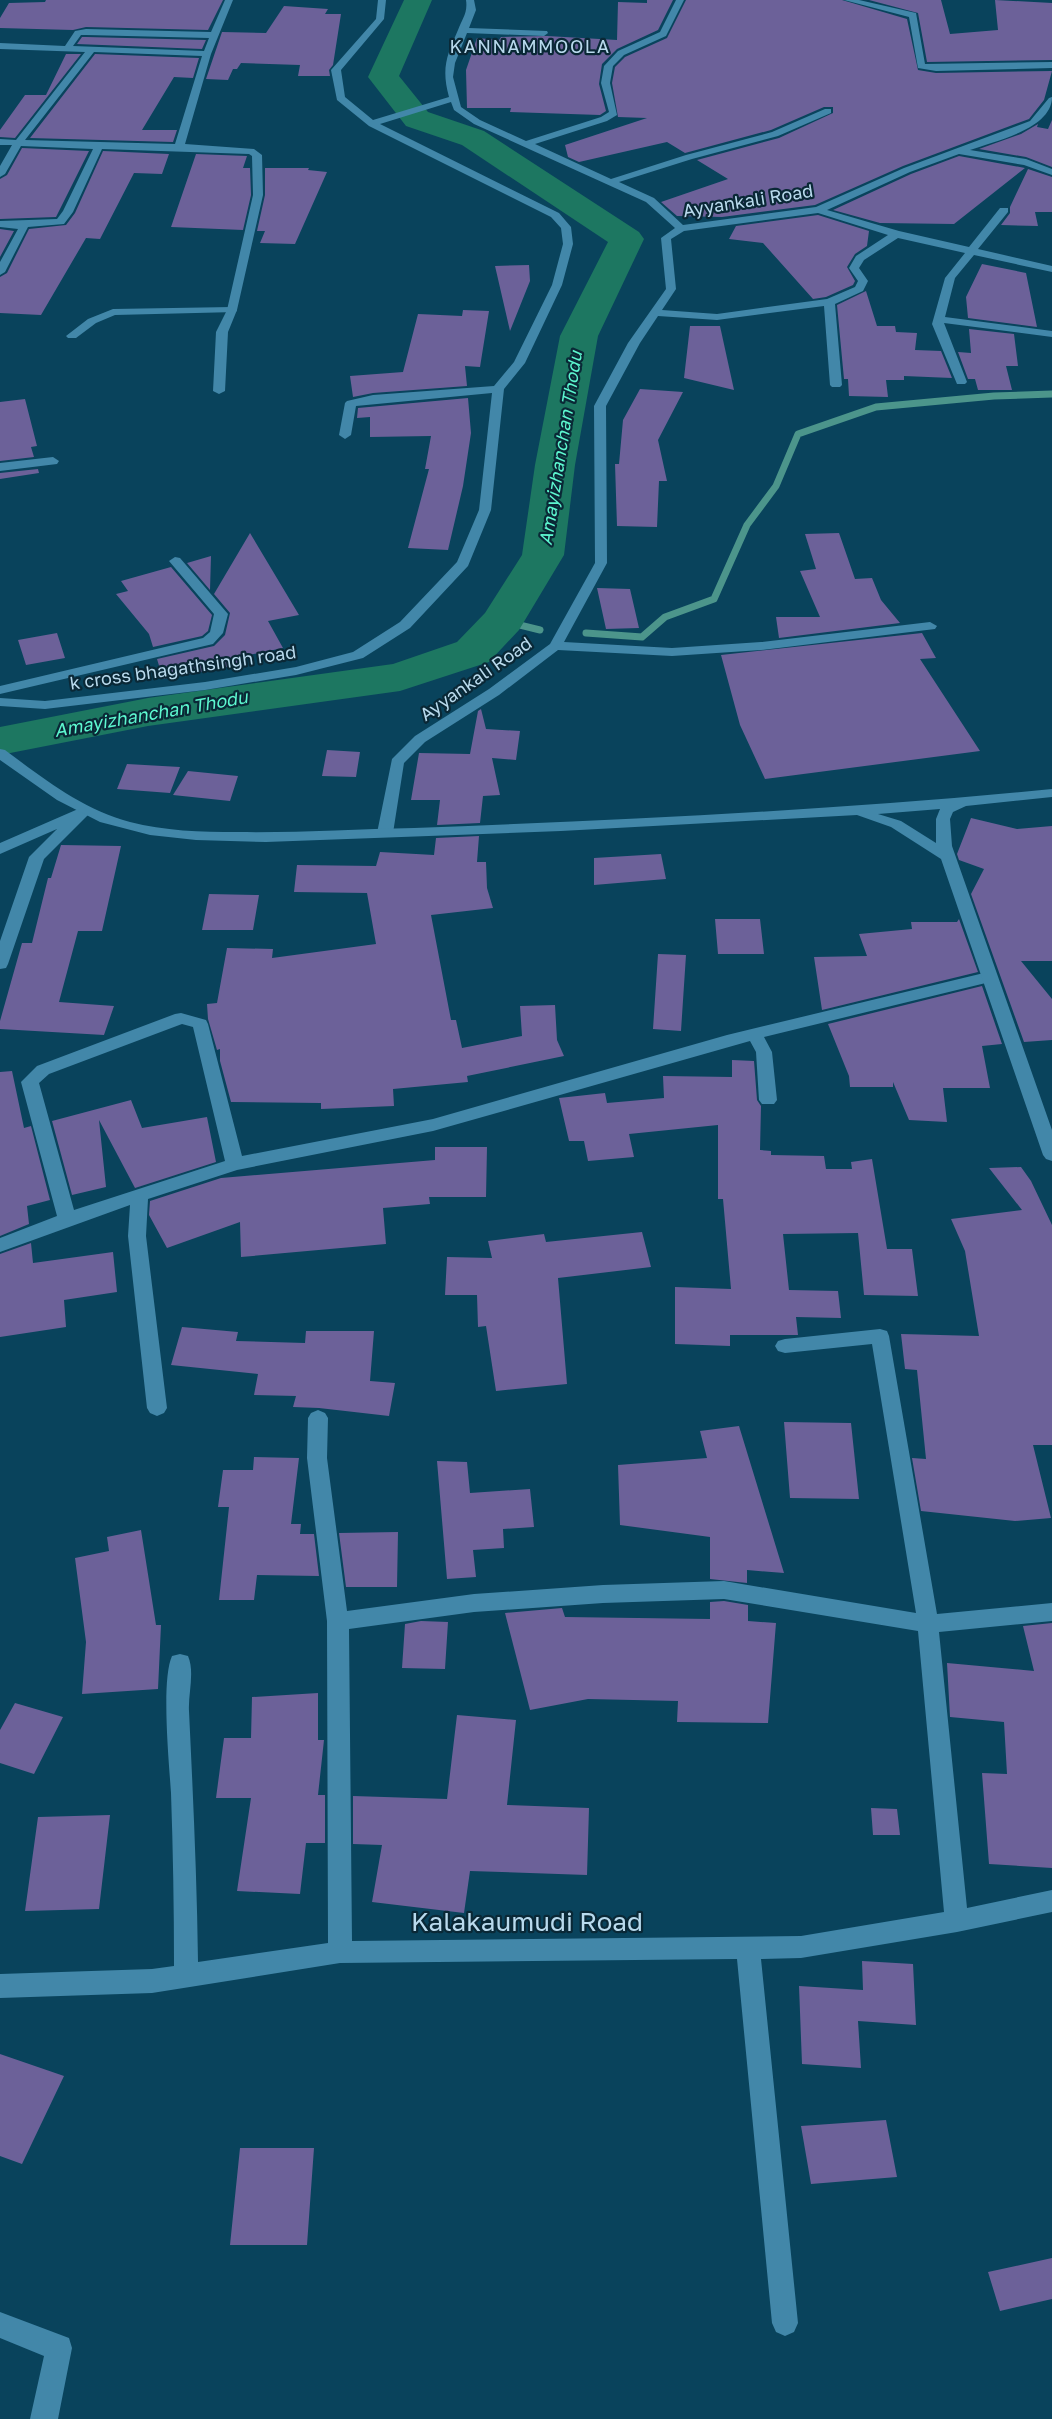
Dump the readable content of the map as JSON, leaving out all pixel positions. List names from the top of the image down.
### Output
{
  "streets": {
    "street": ["Ayyankali Road", "k cross bhagathsingh road", "Kalakaumudi Road"]
  },
  "districts": ["KANNAMMOOLA"],
  "water": ["Amayizhanchan Thodu"]
}
